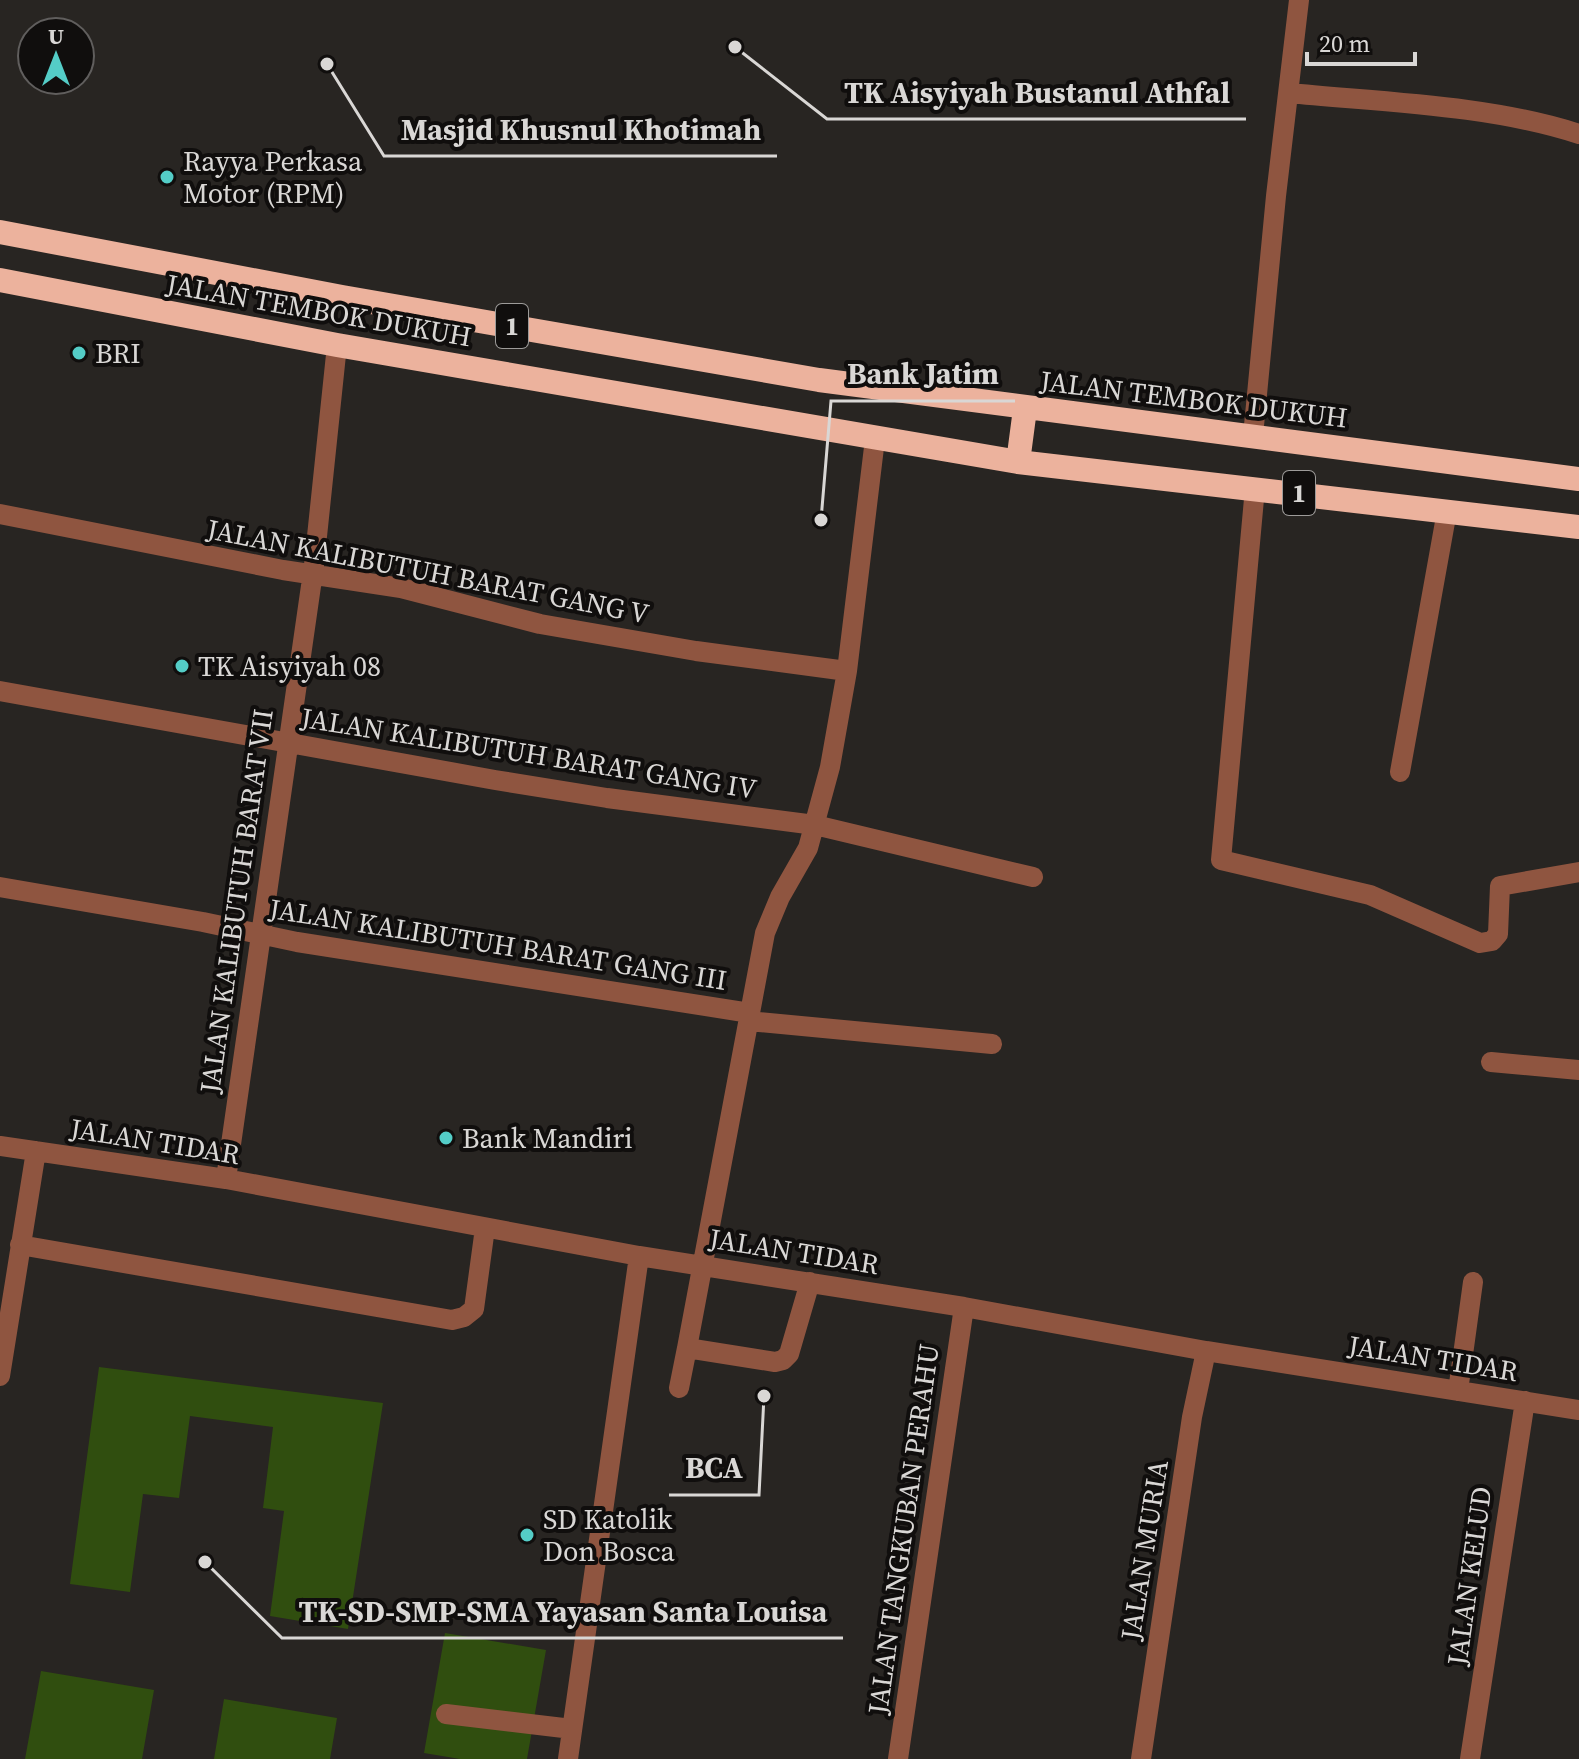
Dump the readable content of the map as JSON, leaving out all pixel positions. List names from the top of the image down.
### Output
{
  "streets": {
    "highway": ["JALAN TEMBOK DUKUH", "1"],
    "street": [
      "JALAN KALIBUTUH BARAT GANG V",
      "JALAN KALIBUTUH BARAT GANG IV",
      "JALAN KALIBUTUH BARAT VII",
      "JALAN KALIBUTUH BARAT GANG III",
      "JALAN TIDAR",
      "JALAN TANGKUBAN PERAHU",
      "JALAN MURIA",
      "JALAN KELUD"
    ]
  },
  "crossings": [
    ["JALAN TEMBOK DUKUH", "JALAN KALIBUTUH BARAT VII"],
    ["JALAN KALIBUTUH BARAT GANG V", "JALAN KALIBUTUH BARAT VII"],
    ["JALAN KALIBUTUH BARAT GANG IV", "JALAN KALIBUTUH BARAT VII"],
    ["JALAN KALIBUTUH BARAT VII", "JALAN KALIBUTUH BARAT GANG III"],
    ["JALAN KALIBUTUH BARAT VII", "JALAN TIDAR"],
    ["JALAN TIDAR", "JALAN TANGKUBAN PERAHU"],
    ["JALAN TIDAR", "JALAN MURIA"],
    ["JALAN TIDAR", "JALAN KELUD"]
  ],
  "places": [
    "TK Aisyiyah Bustanul Athfal",
    "Masjid Khusnul Khotimah",
    "Rayya Perkasa Motor (RPM)",
    "BRI",
    "Bank Jatim",
    "TK Aisyiyah 08",
    "Bank Mandiri",
    "BCA",
    "SD Katolik Don Bosca",
    "TK-SD-SMP-SMA Yayasan Santa Louisa"
  ],
  "scale_bar": "20 m",
  "north": "top"
}
